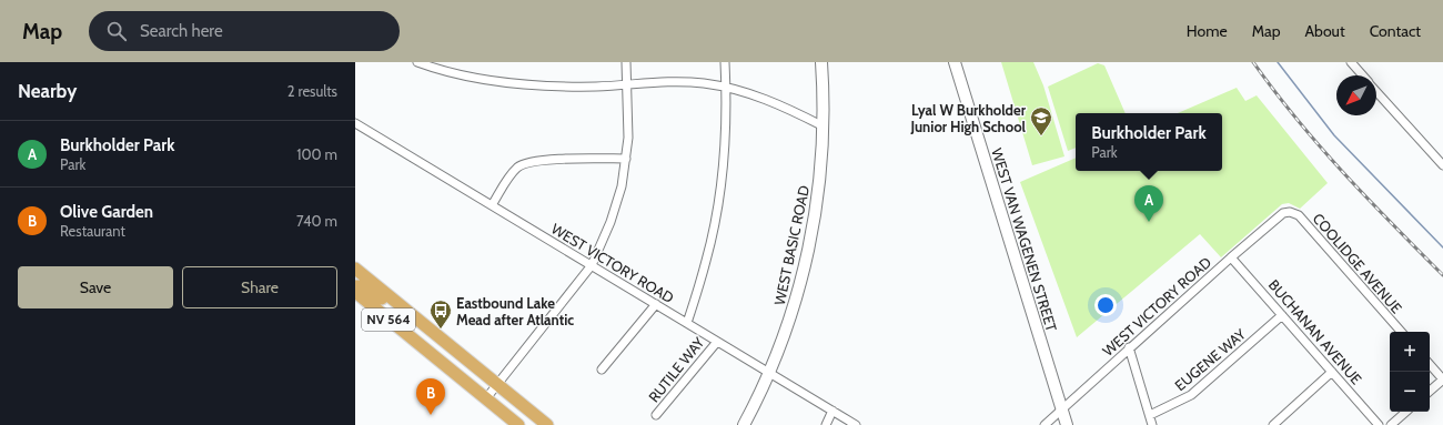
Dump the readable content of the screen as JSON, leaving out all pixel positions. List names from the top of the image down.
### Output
{
  "streets": {
    "main road": ["WEST VAN WAGENEN STREET", "WEST BASIC ROAD", "NV 564"],
    "street": [
      "WEST VICTORY ROAD",
      "COOLIDGE AVENUE",
      "BUCHANAN AVENUE",
      "EUGENE WAY",
      "RUTILE WAY"
    ]
  },
  "crossings": [
    ["WEST VAN WAGENEN STREET", "WEST VICTORY ROAD"],
    ["WEST BASIC ROAD", "WEST VICTORY ROAD"],
    ["WEST VICTORY ROAD", "COOLIDGE AVENUE"],
    ["WEST VICTORY ROAD", "BUCHANAN AVENUE"],
    ["WEST VICTORY ROAD", "RUTILE WAY"],
    ["BUCHANAN AVENUE", "EUGENE WAY"]
  ],
  "places": {
    "school or university": ["Lyal W Burkholder Junior High School"],
    "bus stop": ["Eastbound Lake Mead after Atlantic"]
  },
  "north": "bottom left",
  "page": {
    "header": "Map",
    "search": "Search here",
    "nav": [
      "Home",
      "Map",
      "About",
      "Contact"
    ],
    "heading": ["Nearby", "2 results"],
    "popup": ["Burkholder Park", "Park"],
    "list": [
      {
        "mark": "A",
        "name": "Burkholder Park",
        "note": "Park",
        "value": "100 m"
      },
      {
        "mark": "B",
        "name": "Olive Garden",
        "note": "Restaurant",
        "value": "740 m"
      }
    ],
    "pins": ["A", "B"],
    "buttons": ["Save", "Share"],
    "map_buttons": ["+", "−"]
  }
}
